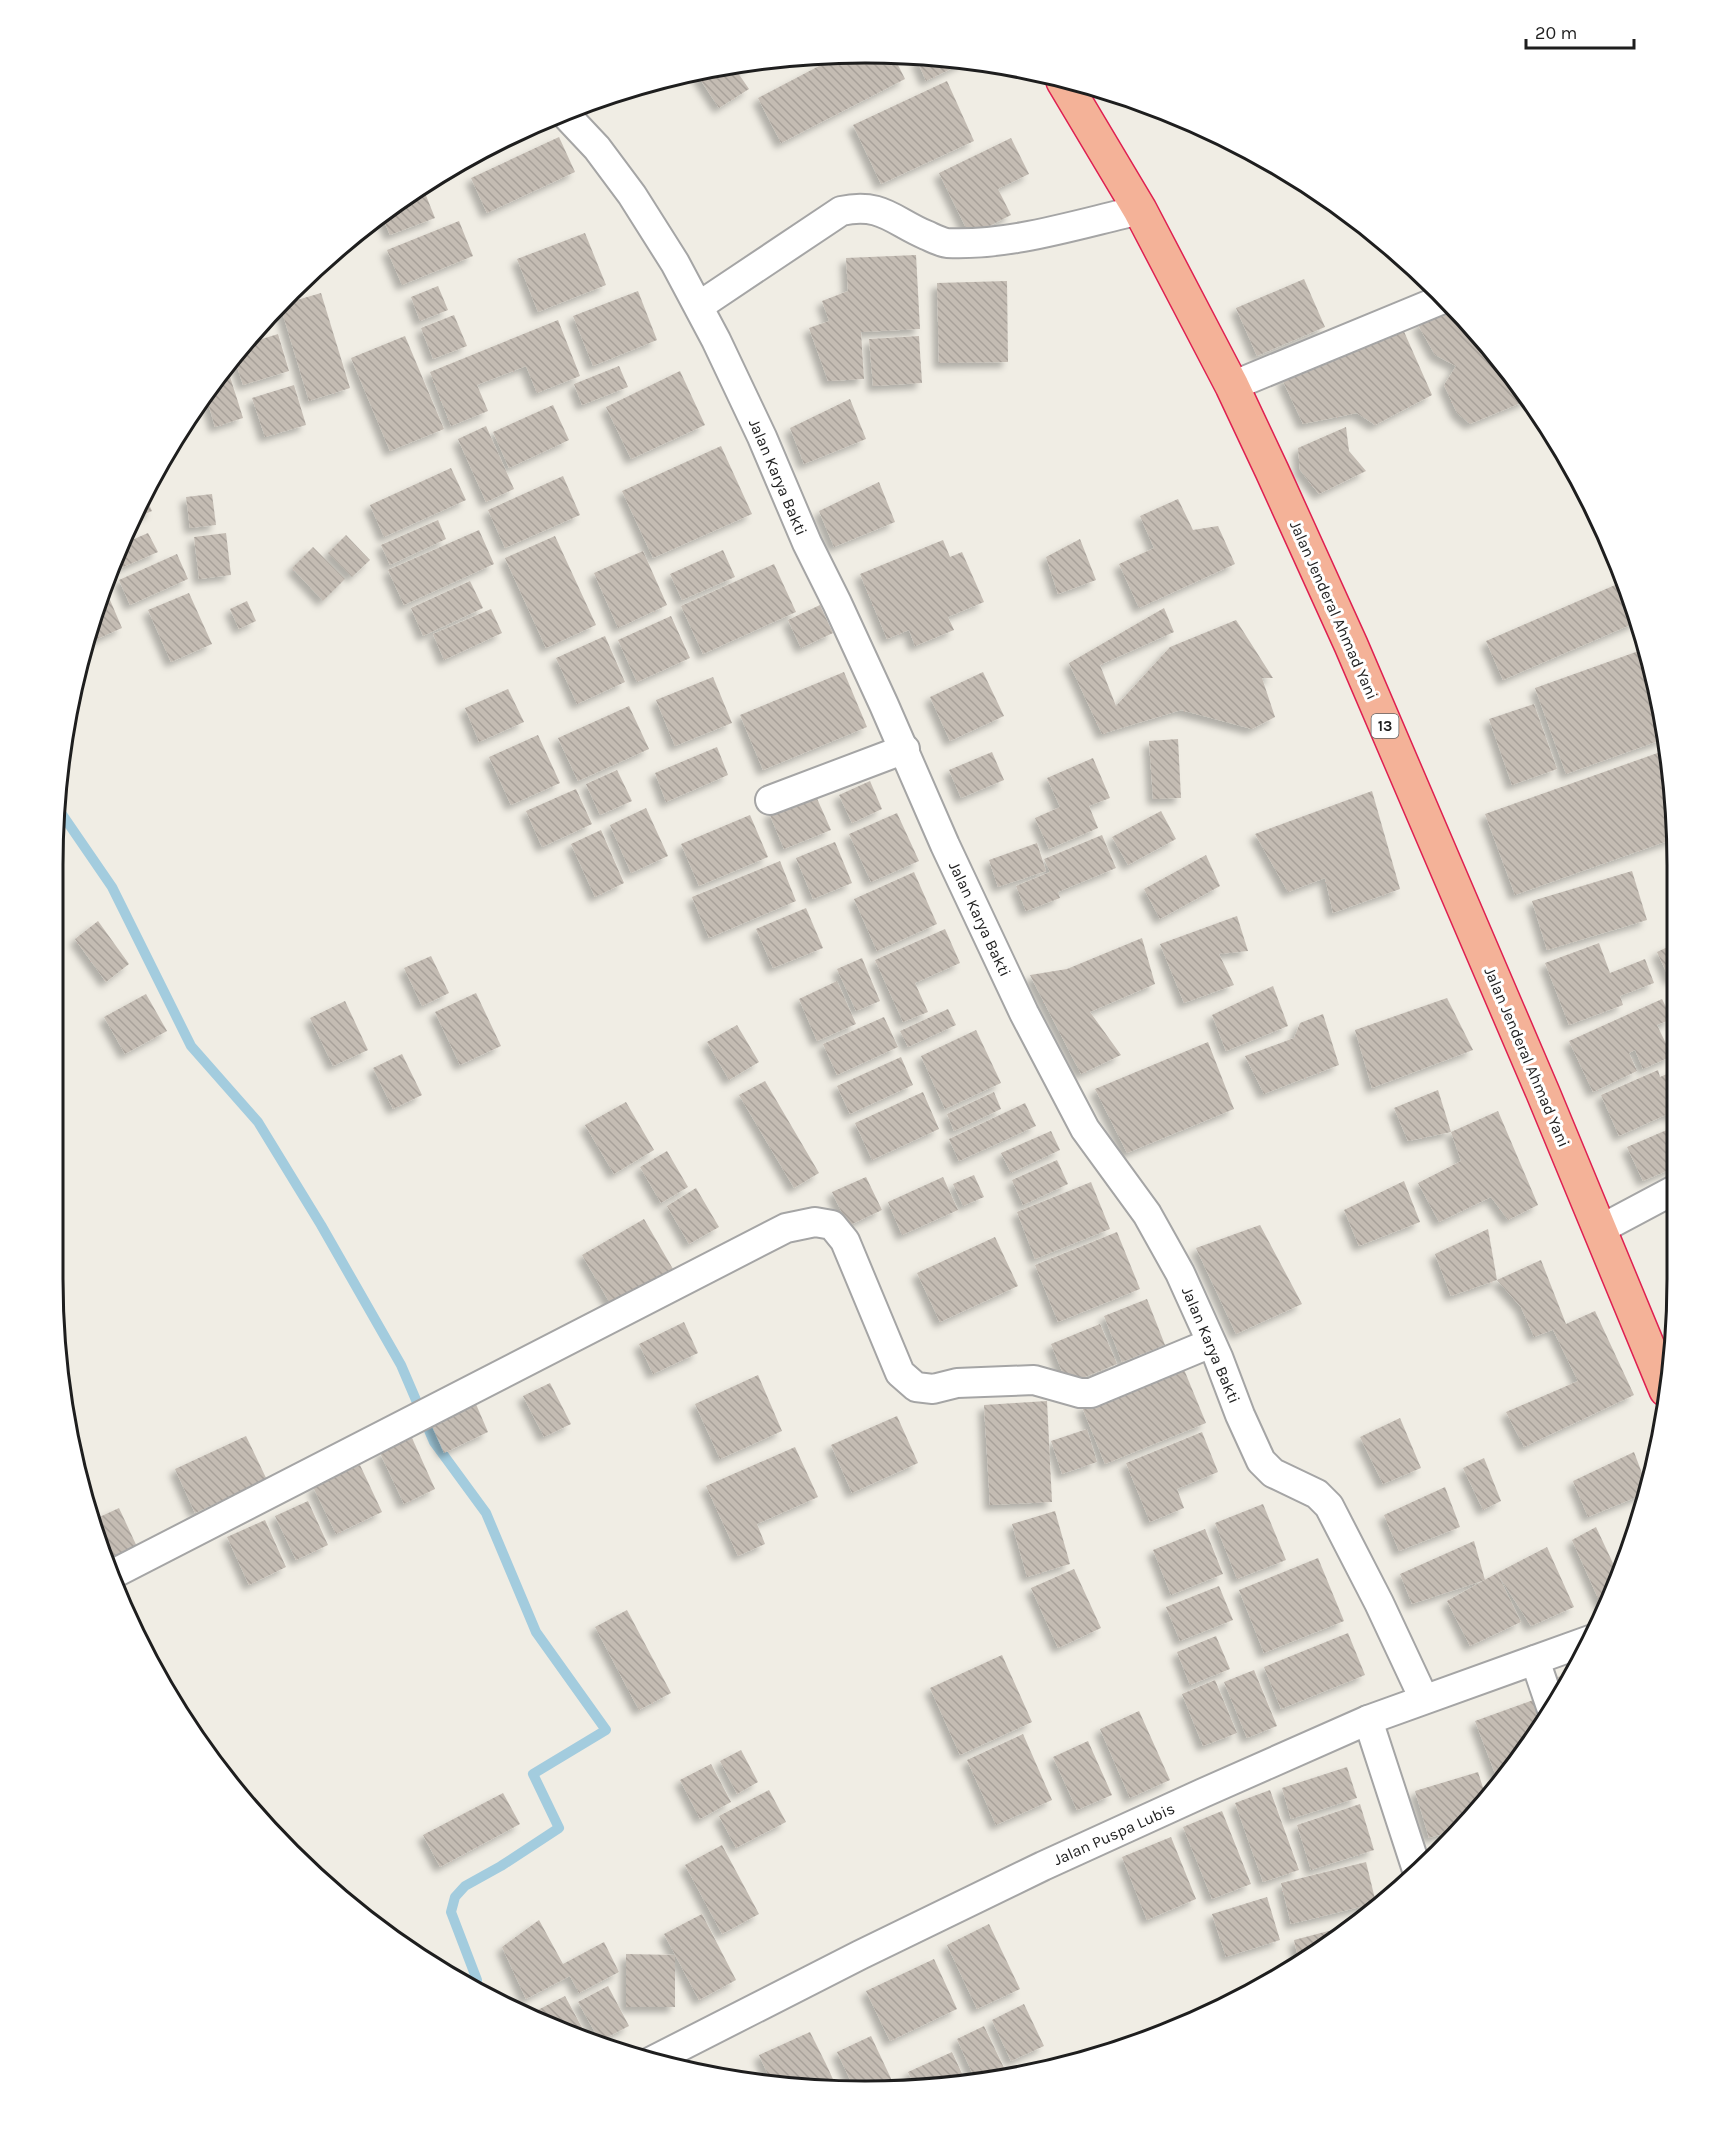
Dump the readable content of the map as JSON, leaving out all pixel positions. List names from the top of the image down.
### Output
{
  "streets": {
    "highway": ["Jalan Jenderal Ahmad Yani", "13"],
    "street": ["Jalan Karya Bakti", "Jalan Puspa Lubis"]
  },
  "crossings": [
    ["Jalan Karya Bakti", "Jalan Puspa Lubis"]
  ],
  "scale_bar": "20 m"
}
